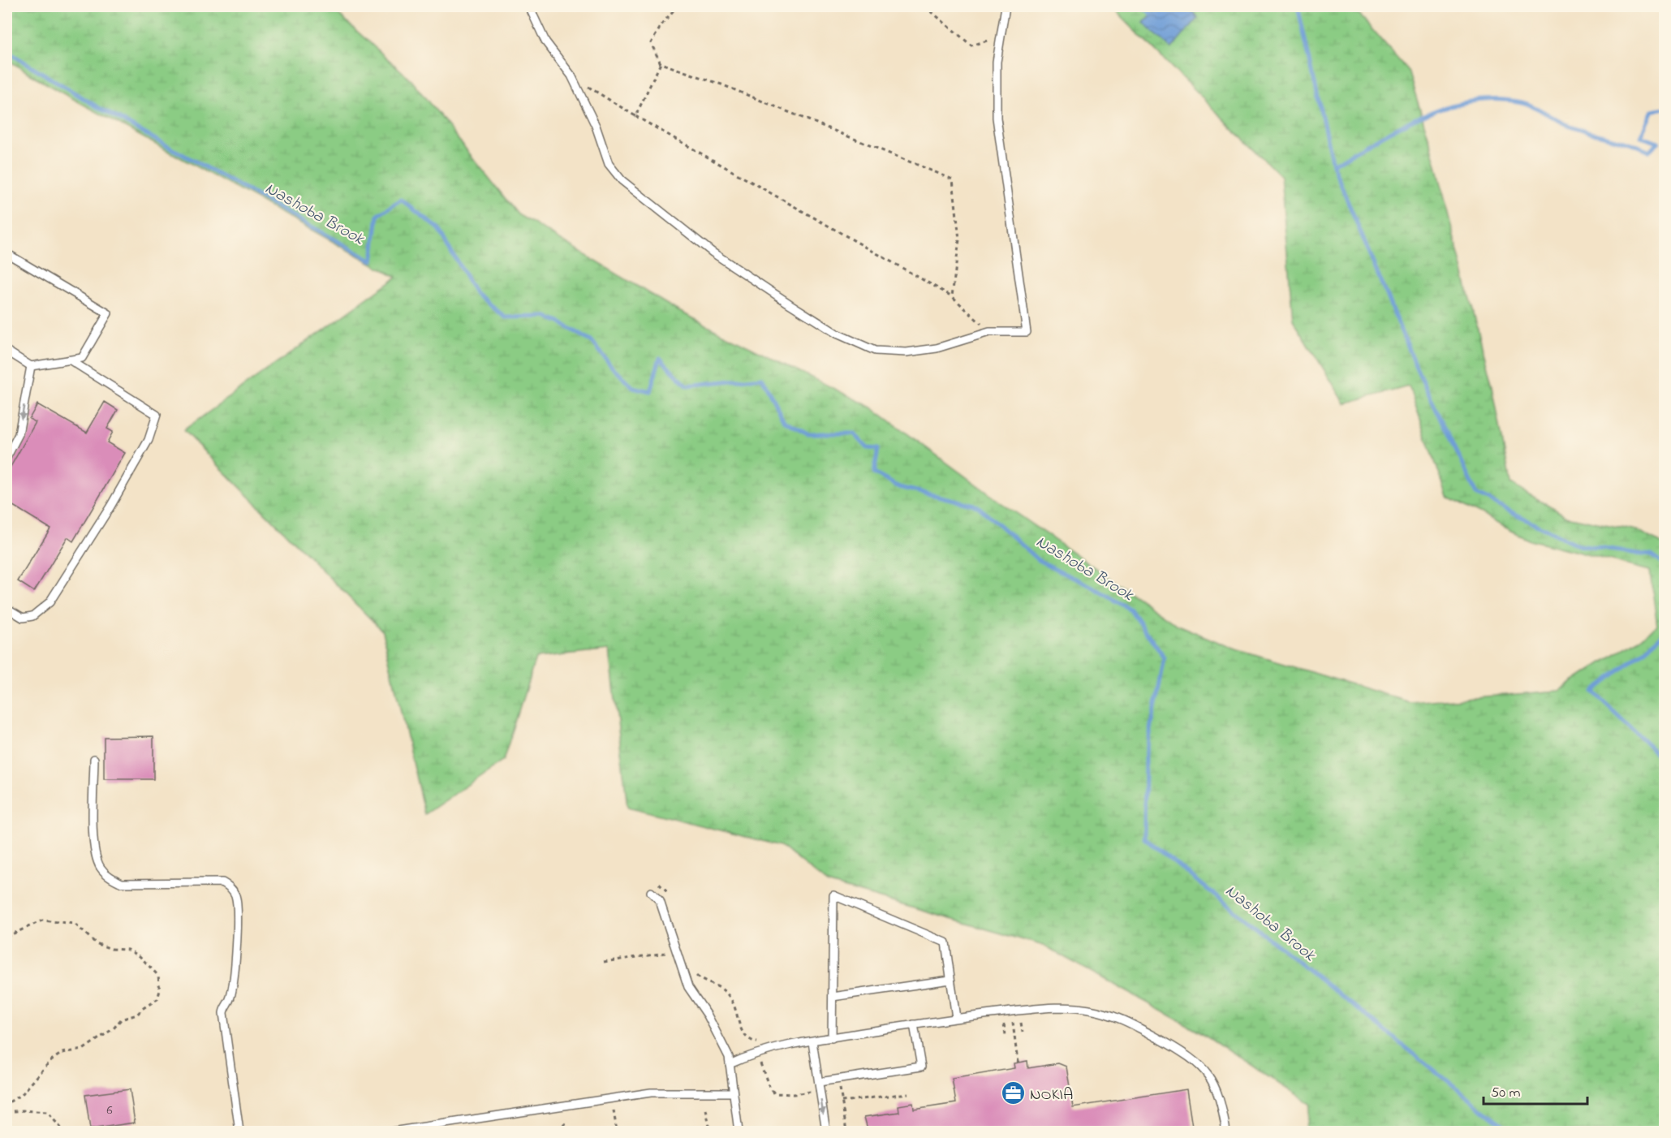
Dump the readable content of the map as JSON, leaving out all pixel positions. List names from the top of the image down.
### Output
{
  "water": ["Nashoba Brook"],
  "places": {
    "office": ["NOKIA"]
  },
  "house_numbers": ["6"],
  "scale_bar": "50 m"
}
